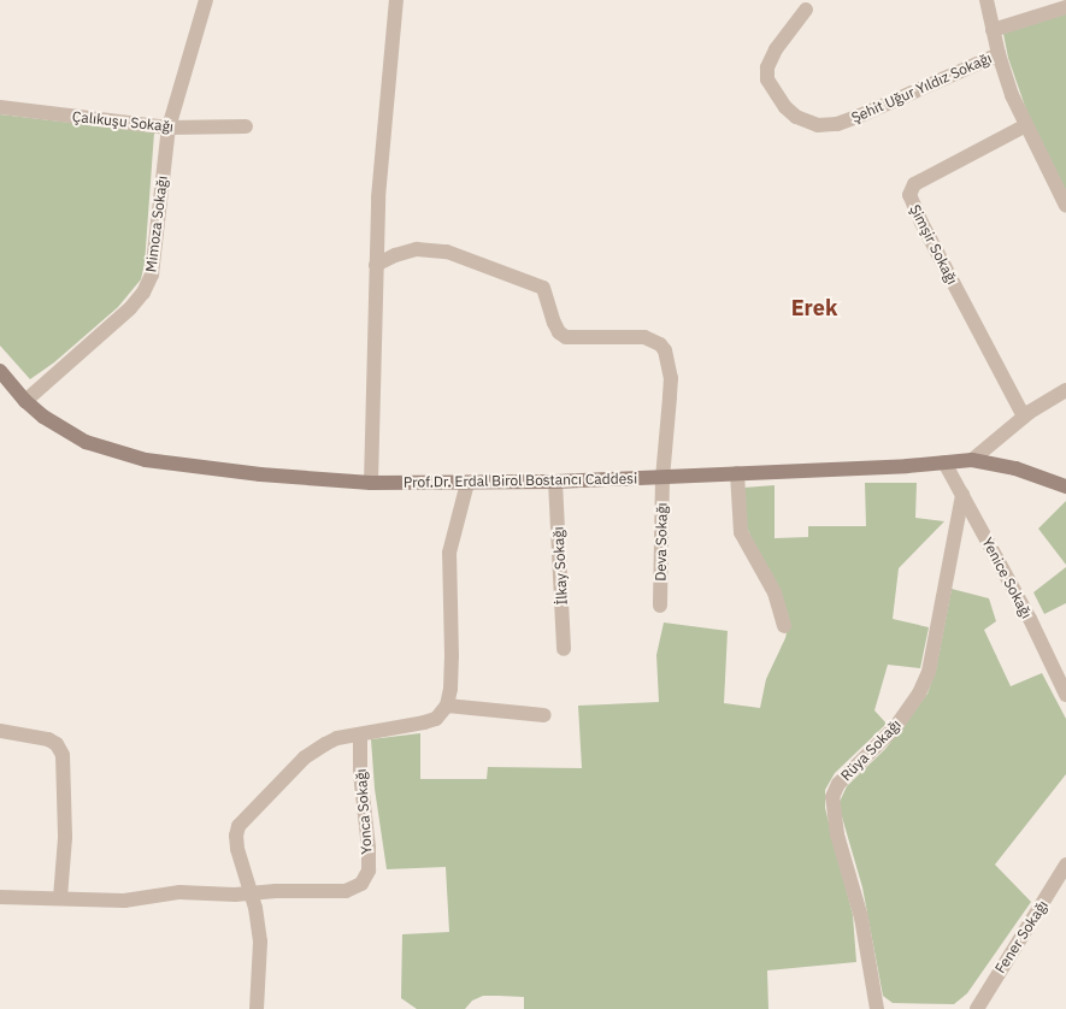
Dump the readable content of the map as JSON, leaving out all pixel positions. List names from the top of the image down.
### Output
{
  "streets": {
    "street": [
      "Şehit Uğur Yıldız Sokağı",
      "Çalıkuşu Sokağı",
      "Mimoza Sokağı",
      "Şimşir Sokağı",
      "Prof.Dr. Erdal Birol Bostancı Caddesi",
      "Deva Sokağı",
      "İlkay Sokağı",
      "Yenice Sokağı",
      "Rüya Sokağı",
      "Yonca Sokağı",
      "Fener Sokağı"
    ]
  },
  "crossings": [
    ["Çalıkuşu Sokağı", "Mimoza Sokağı"],
    ["Mimoza Sokağı", "Prof.Dr. Erdal Birol Bostancı Caddesi"],
    ["Prof.Dr. Erdal Birol Bostancı Caddesi", "Deva Sokağı"],
    ["Prof.Dr. Erdal Birol Bostancı Caddesi", "İlkay Sokağı"],
    ["Prof.Dr. Erdal Birol Bostancı Caddesi", "Yenice Sokağı"],
    ["Yenice Sokağı", "Rüya Sokağı"]
  ],
  "districts": ["Erek"]
}
